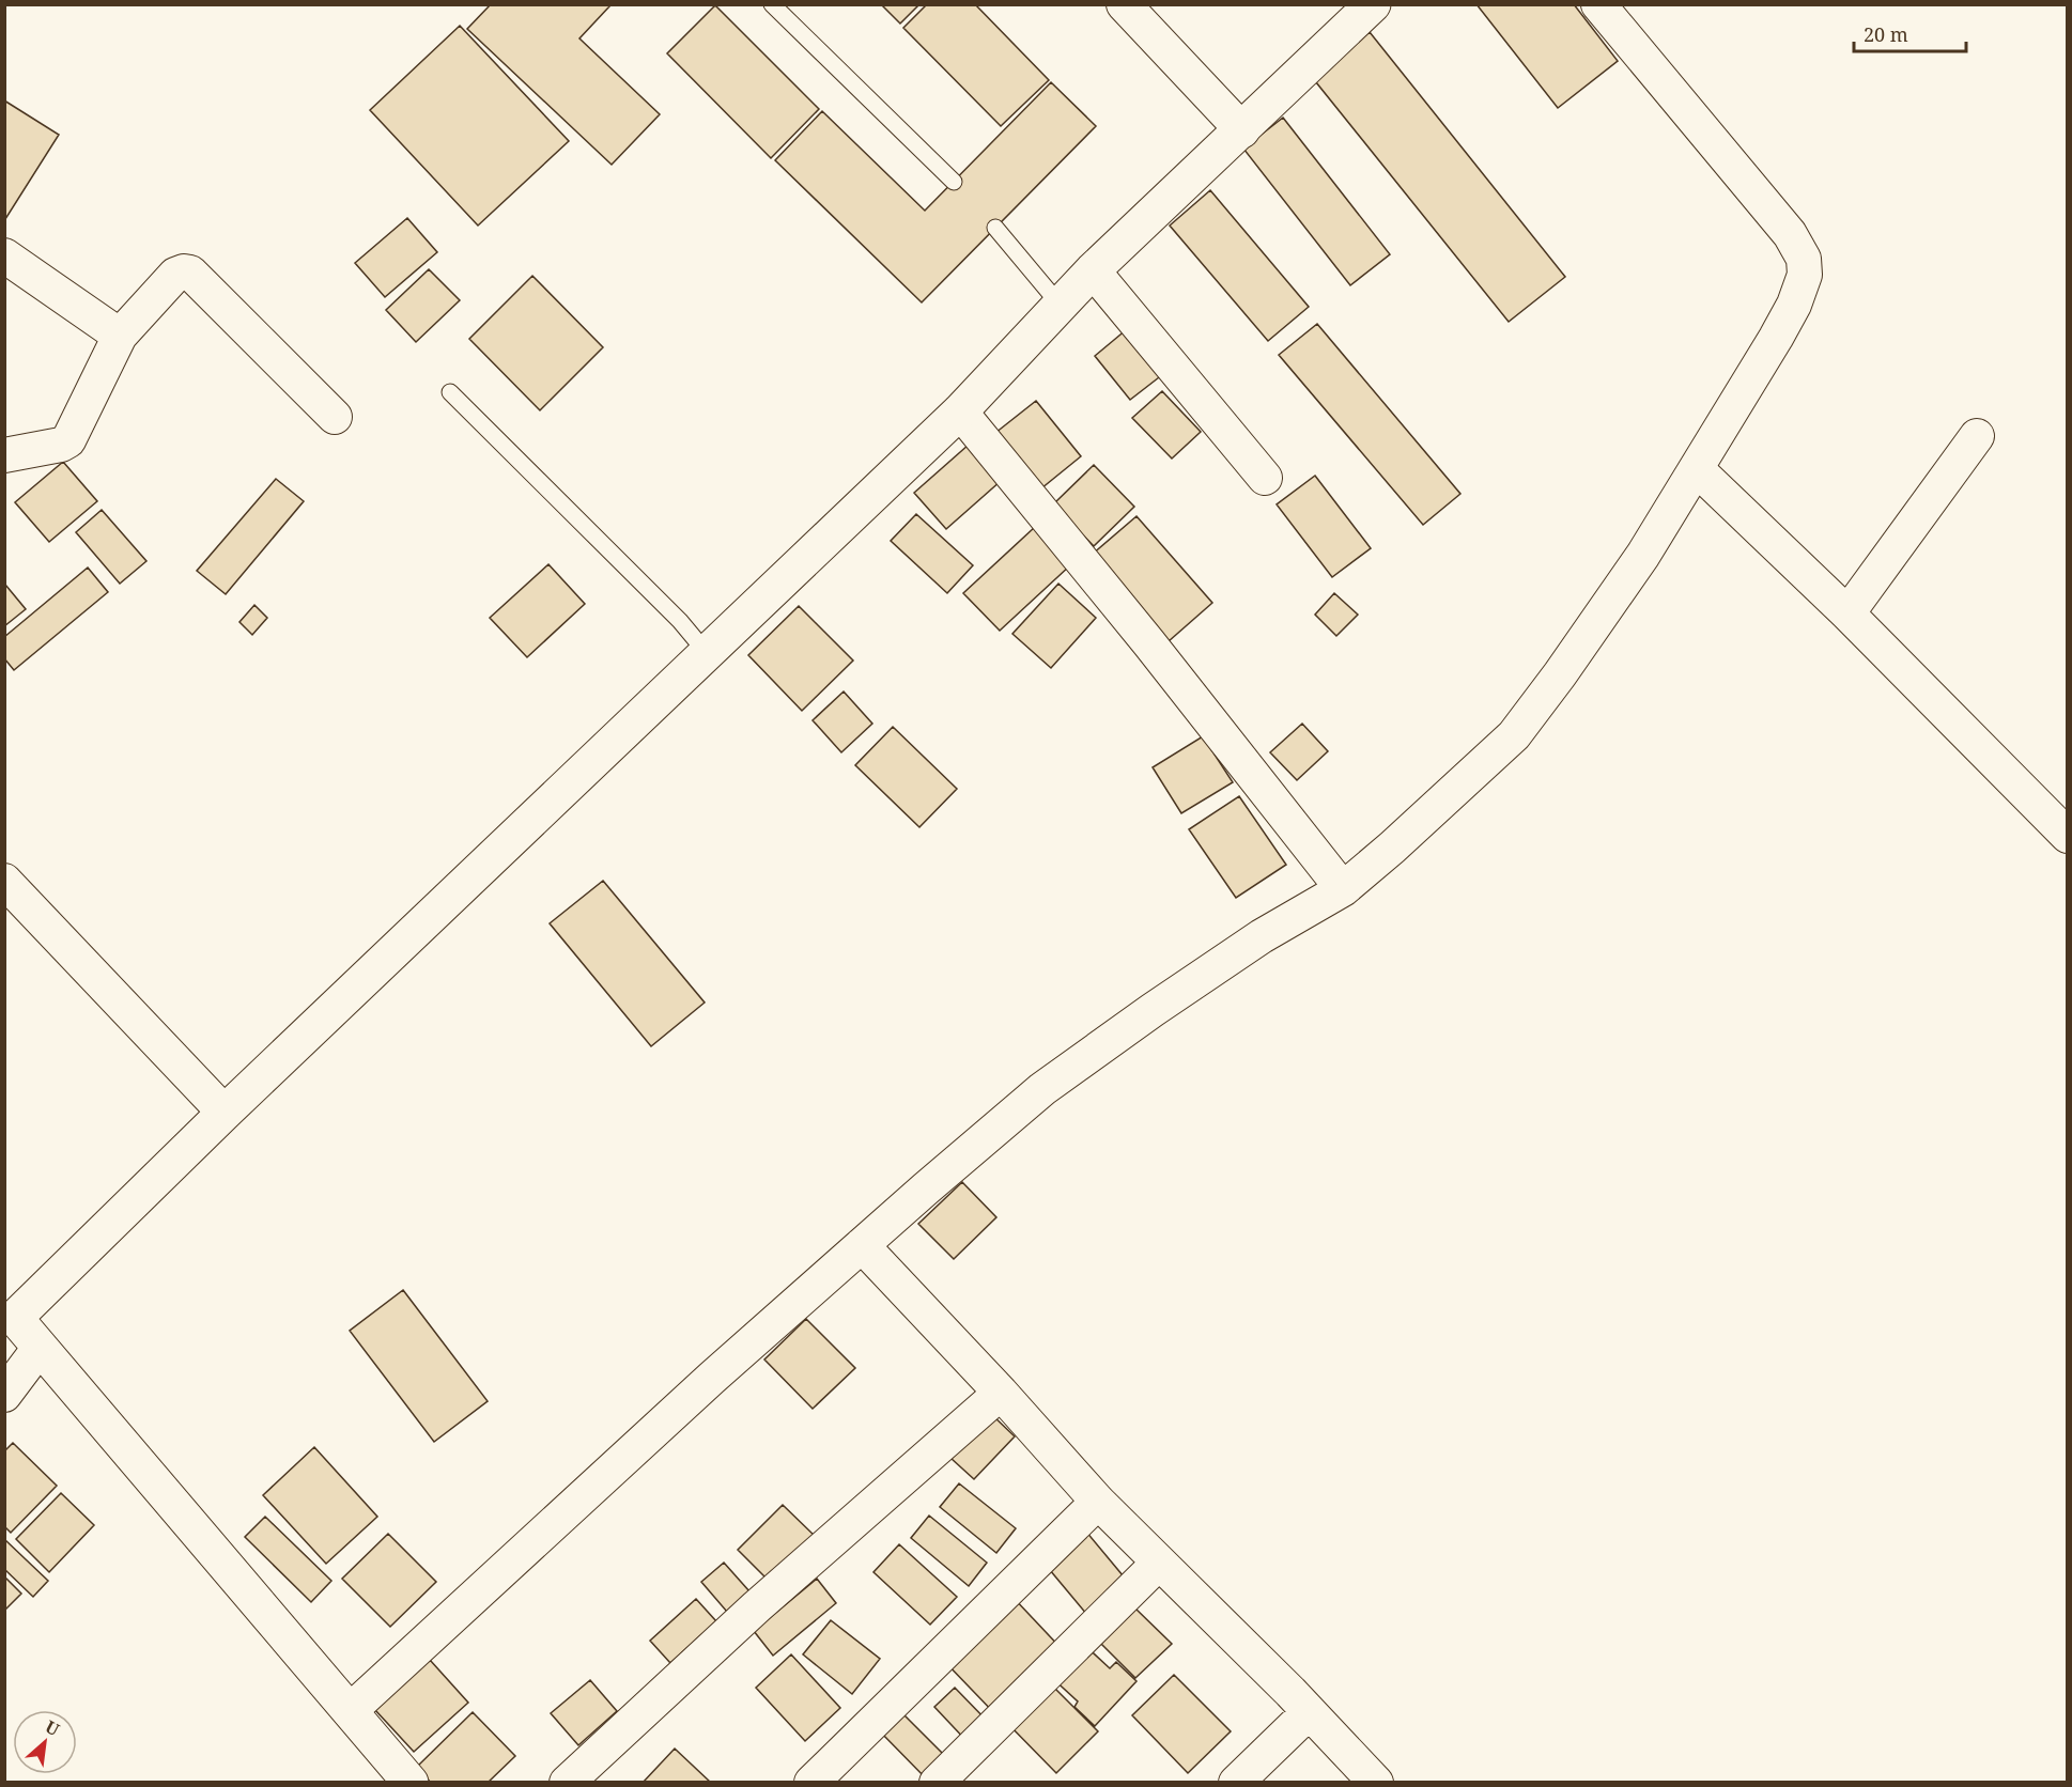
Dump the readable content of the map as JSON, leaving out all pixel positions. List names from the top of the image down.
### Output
{
  "scale_bar": "20 m",
  "north": "top right"
}
